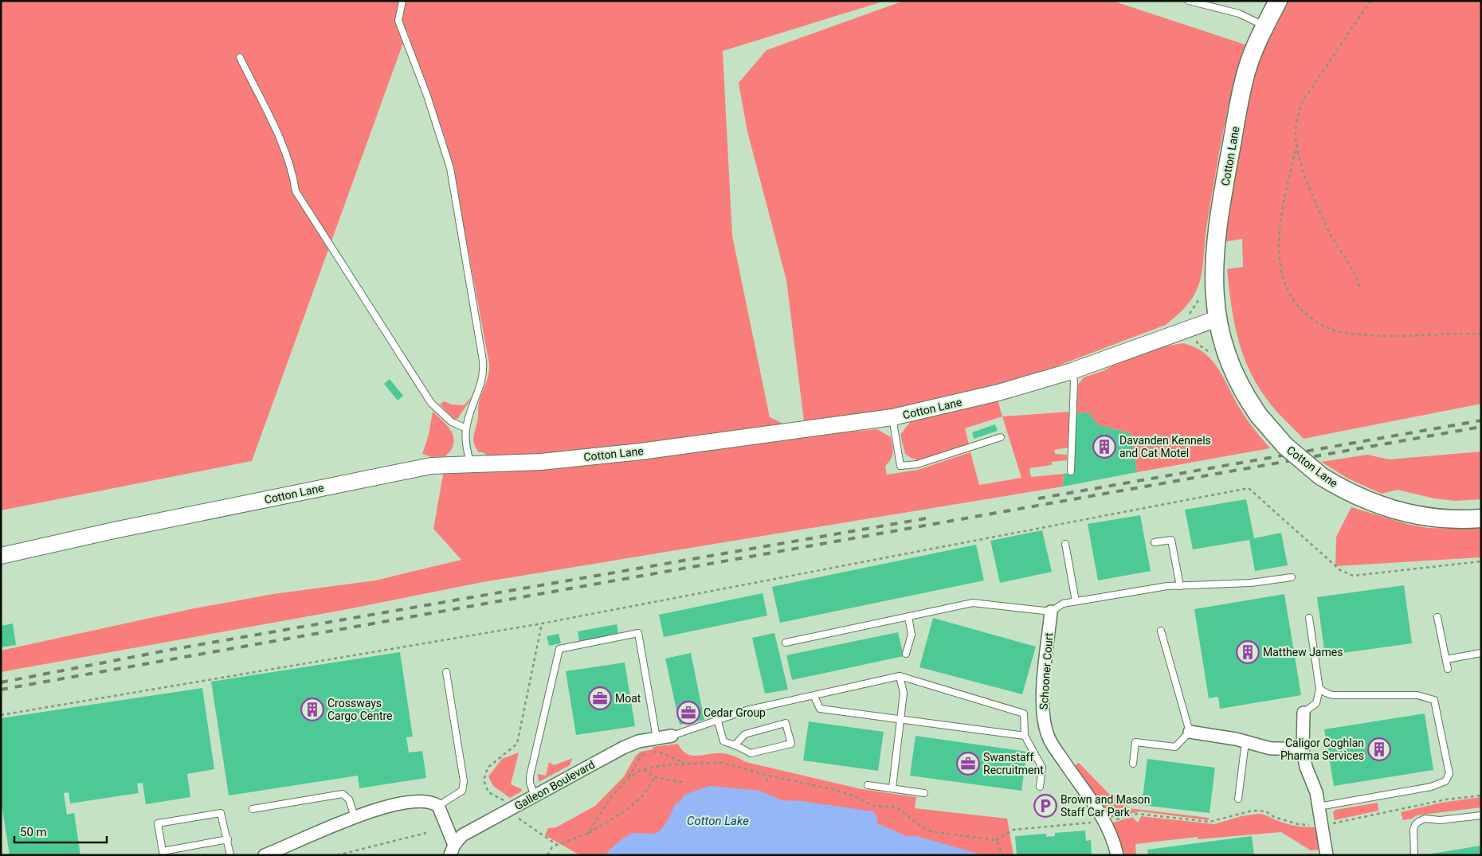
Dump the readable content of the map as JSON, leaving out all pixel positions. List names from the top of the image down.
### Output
{
  "streets": {
    "main road": ["Cotton Lane"],
    "street": ["Schooner Court", "Galleon Boulevard"]
  },
  "water": ["Cotton Lake"],
  "places": {
    "building": [
      "Davanden Kennels and Cat Motel",
      "Matthew James",
      "Crossways Cargo Centre",
      "Caligor Coghlan Pharma Services"
    ],
    "office": ["Moat", "Cedar Group", "Swanstaff Recruitment"],
    "parking": ["Brown and Mason Staff Car Park"]
  },
  "scale_bar": "50 m"
}
